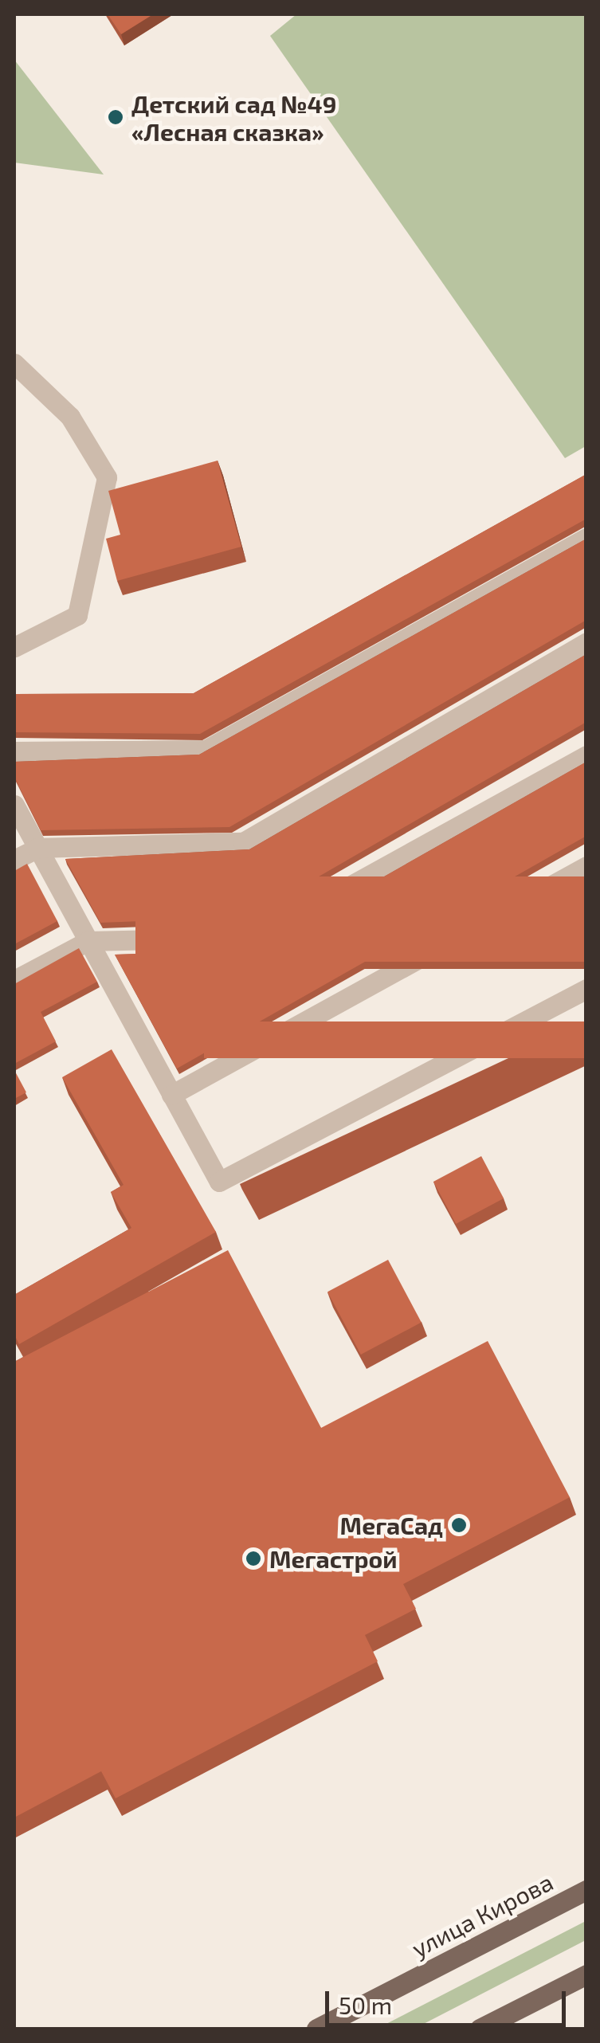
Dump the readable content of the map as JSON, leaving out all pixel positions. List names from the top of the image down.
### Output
{
  "streets": {
    "main road": ["улица Кирова"]
  },
  "places": ["Детский сад №49 «Лесная сказка»", "МегаСад", "Мегастрой"],
  "scale_bar": "50 m"
}
